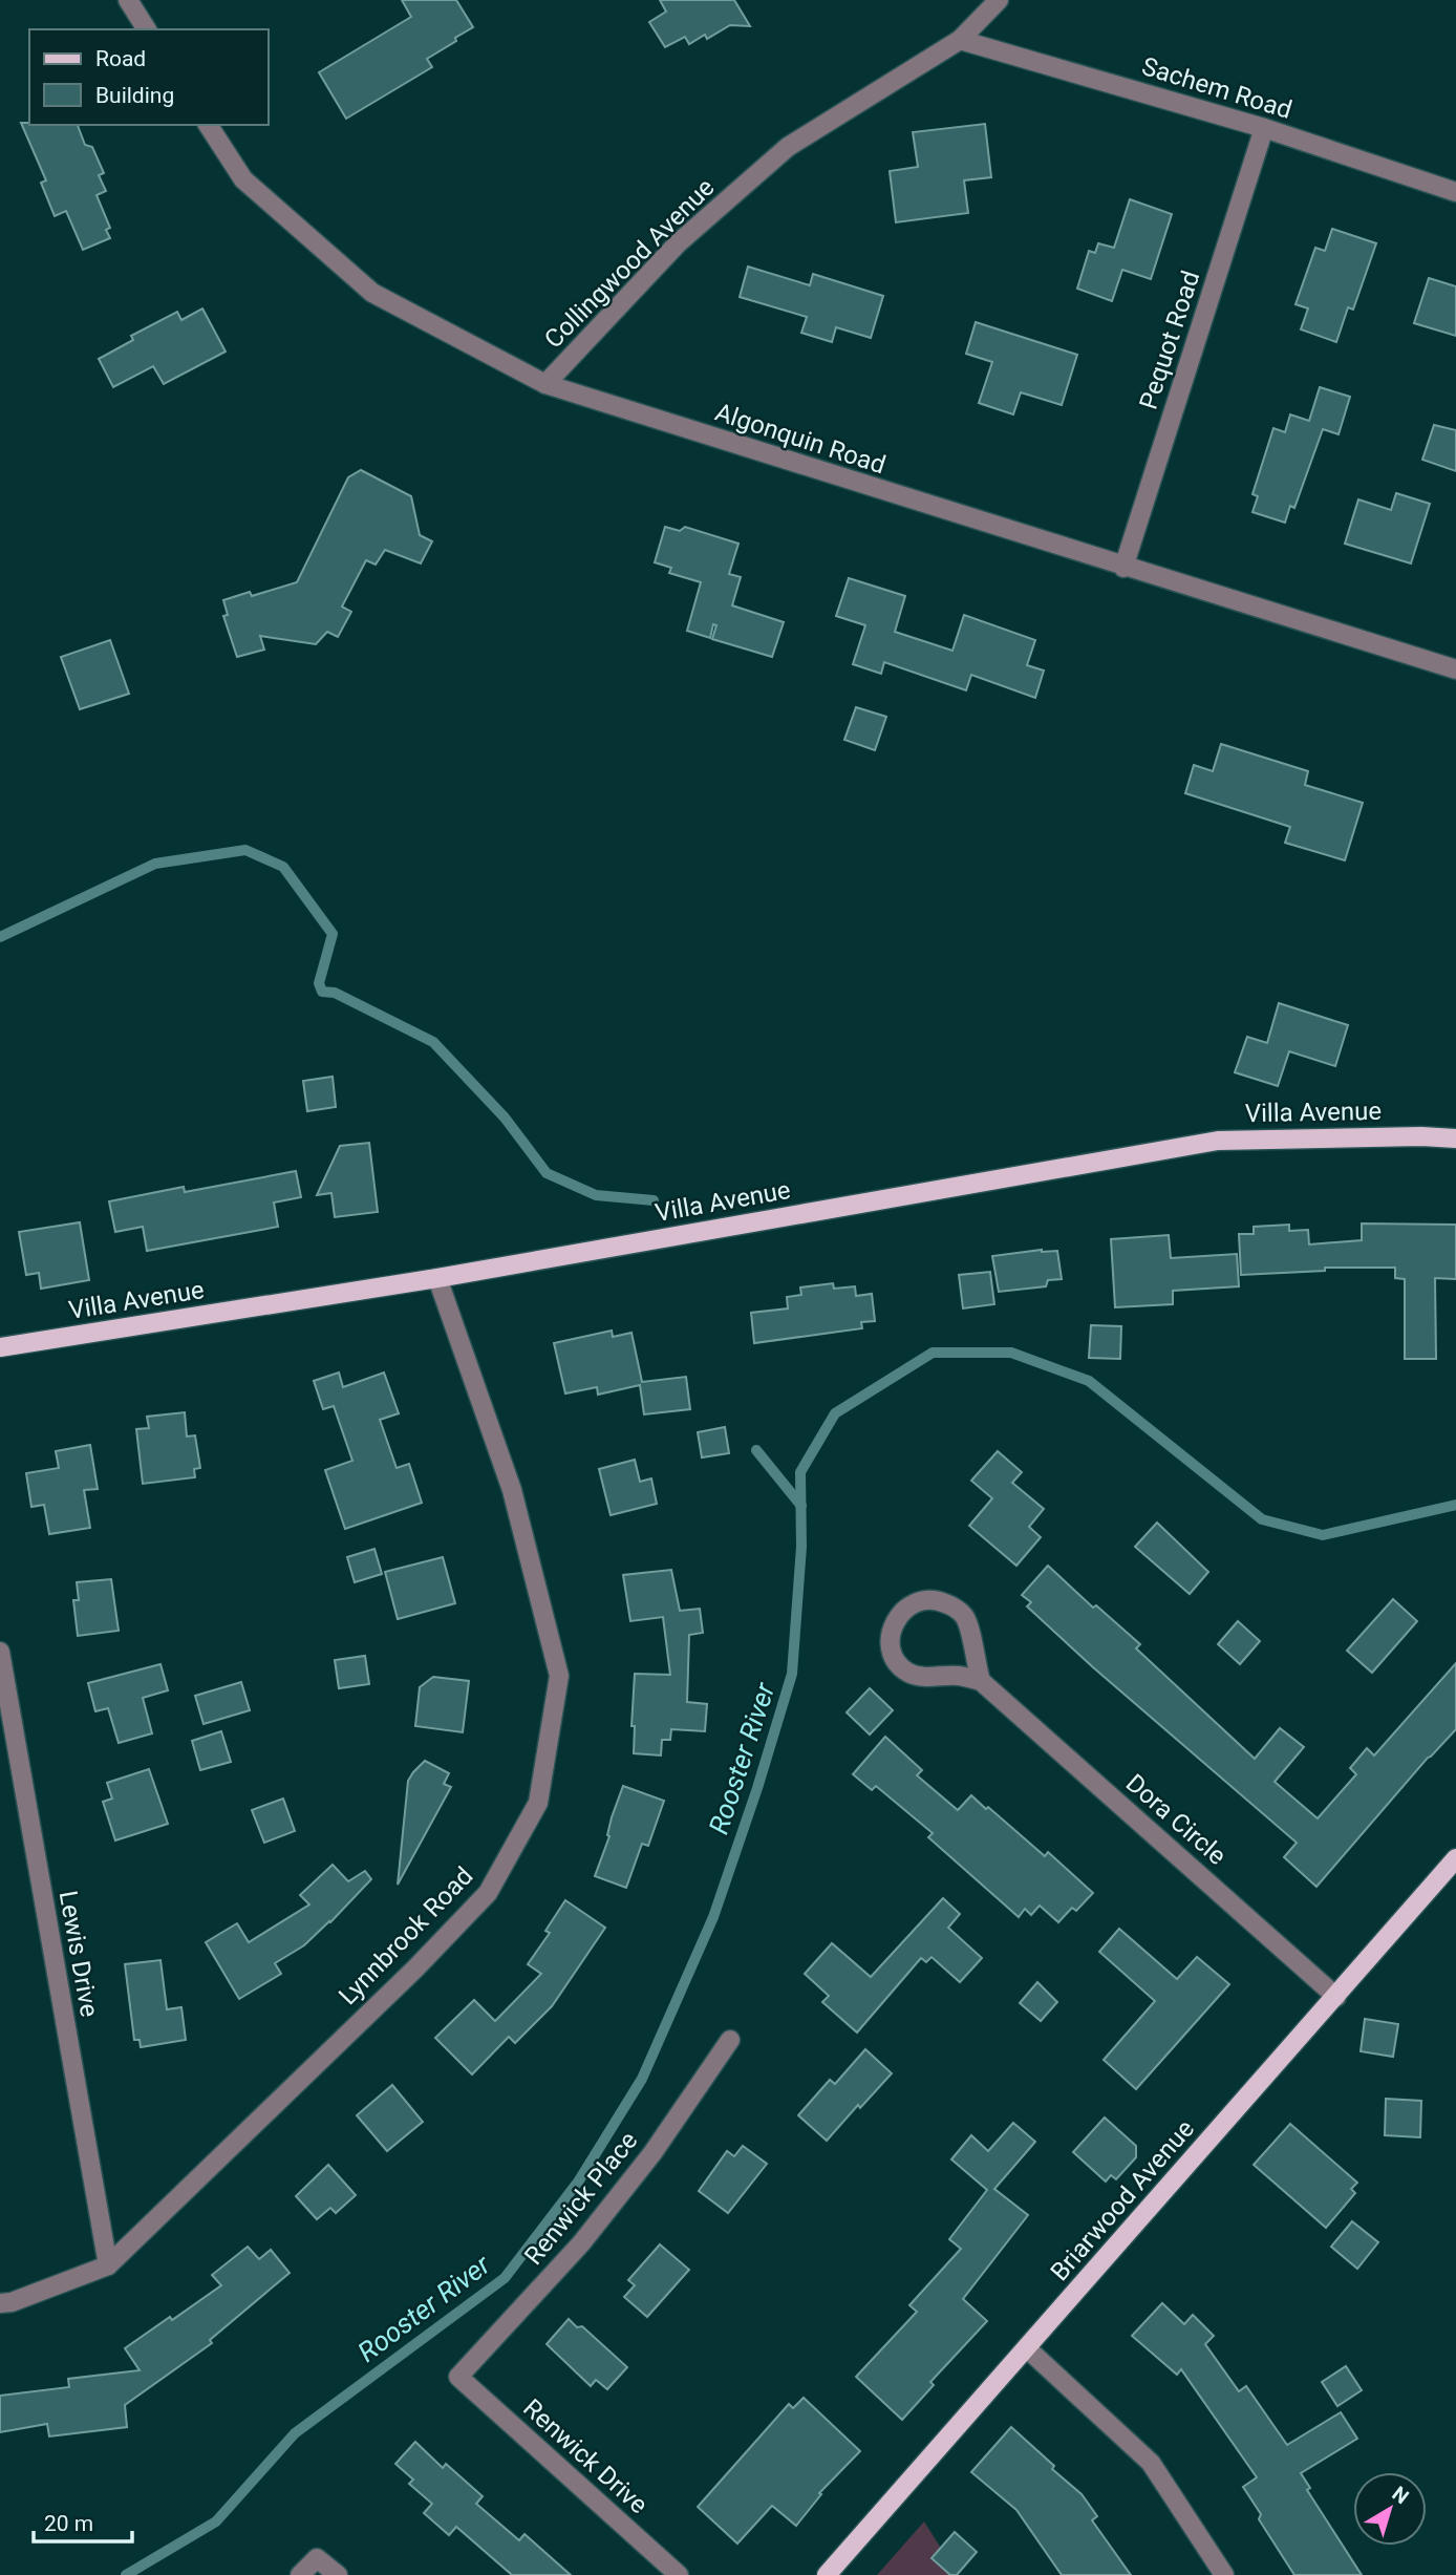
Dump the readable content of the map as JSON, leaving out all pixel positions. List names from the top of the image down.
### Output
{
  "streets": {
    "main road": ["Villa Avenue", "Briarwood Avenue"],
    "street": [
      "Sachem Road",
      "Collingwood Avenue",
      "Pequot Road",
      "Algonquin Road",
      "Dora Circle",
      "Lynnbrook Road",
      "Lewis Drive",
      "Renwick Place",
      "Renwick Drive"
    ]
  },
  "crossings": [
    ["Sachem Road", "Collingwood Avenue"],
    ["Sachem Road", "Pequot Road"],
    ["Collingwood Avenue", "Algonquin Road"],
    ["Pequot Road", "Algonquin Road"],
    ["Villa Avenue", "Lynnbrook Road"],
    ["Dora Circle", "Briarwood Avenue"],
    ["Lynnbrook Road", "Lewis Drive"],
    ["Renwick Place", "Renwick Drive"]
  ],
  "water": ["Rooster River"],
  "legend": ["Road", "Building"],
  "scale_bar": "20 m",
  "north": "top right"
}
